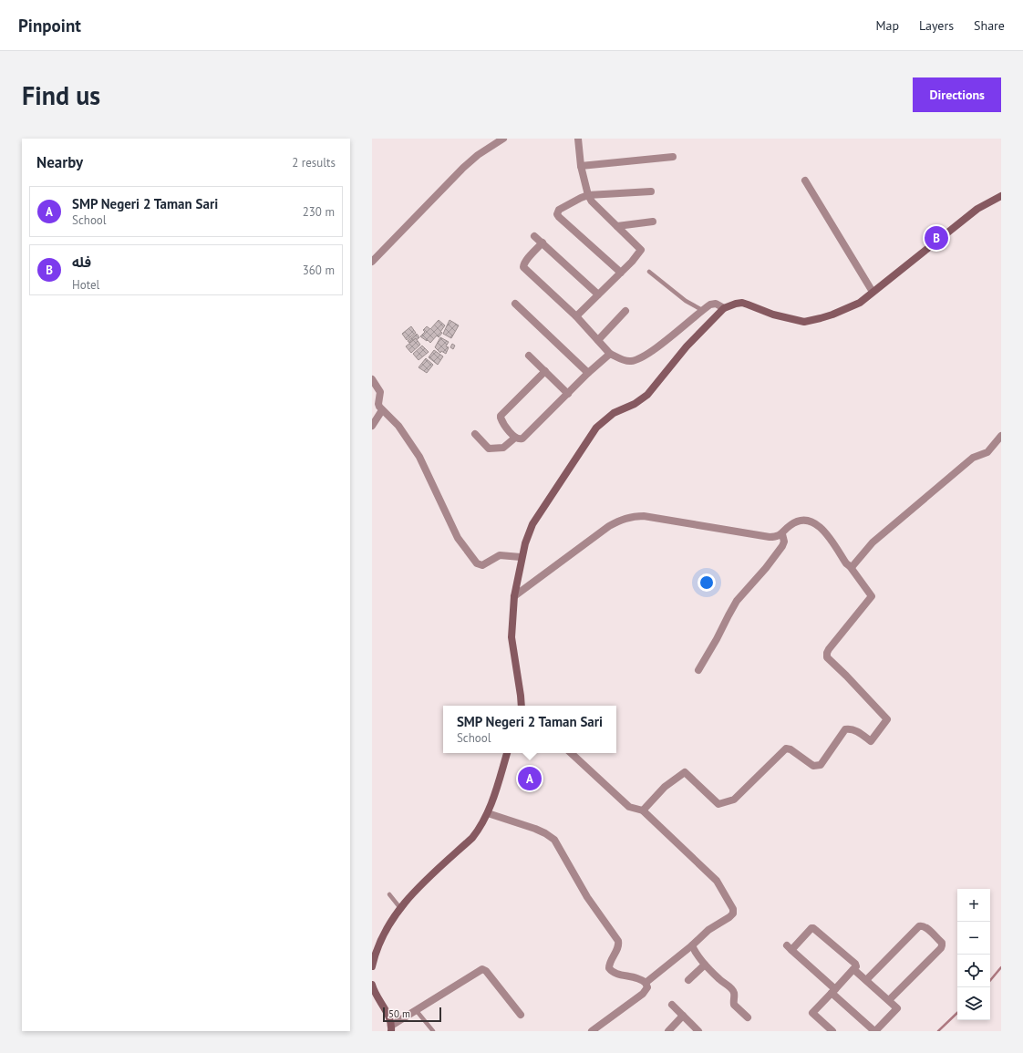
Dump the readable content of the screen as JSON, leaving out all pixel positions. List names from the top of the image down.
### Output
{
  "scale_bar": "50 m",
  "page": {
    "header": "Pinpoint",
    "nav": ["Map", "Layers", "Share"],
    "buttons": "Directions",
    "title": "Find us",
    "heading": ["Nearby", "2 results"],
    "list": [
      {
        "mark": "A",
        "name": "SMP Negeri 2 Taman Sari",
        "note": "School",
        "value": "230 m"
      },
      {
        "mark": "B",
        "name": "فله",
        "note": "Hotel",
        "value": "360 m"
      }
    ],
    "pins": ["B", "A"],
    "popup": ["SMP Negeri 2 Taman Sari", "School"],
    "map_buttons": ["+", "−"],
    "scale": "50 m"
  }
}
